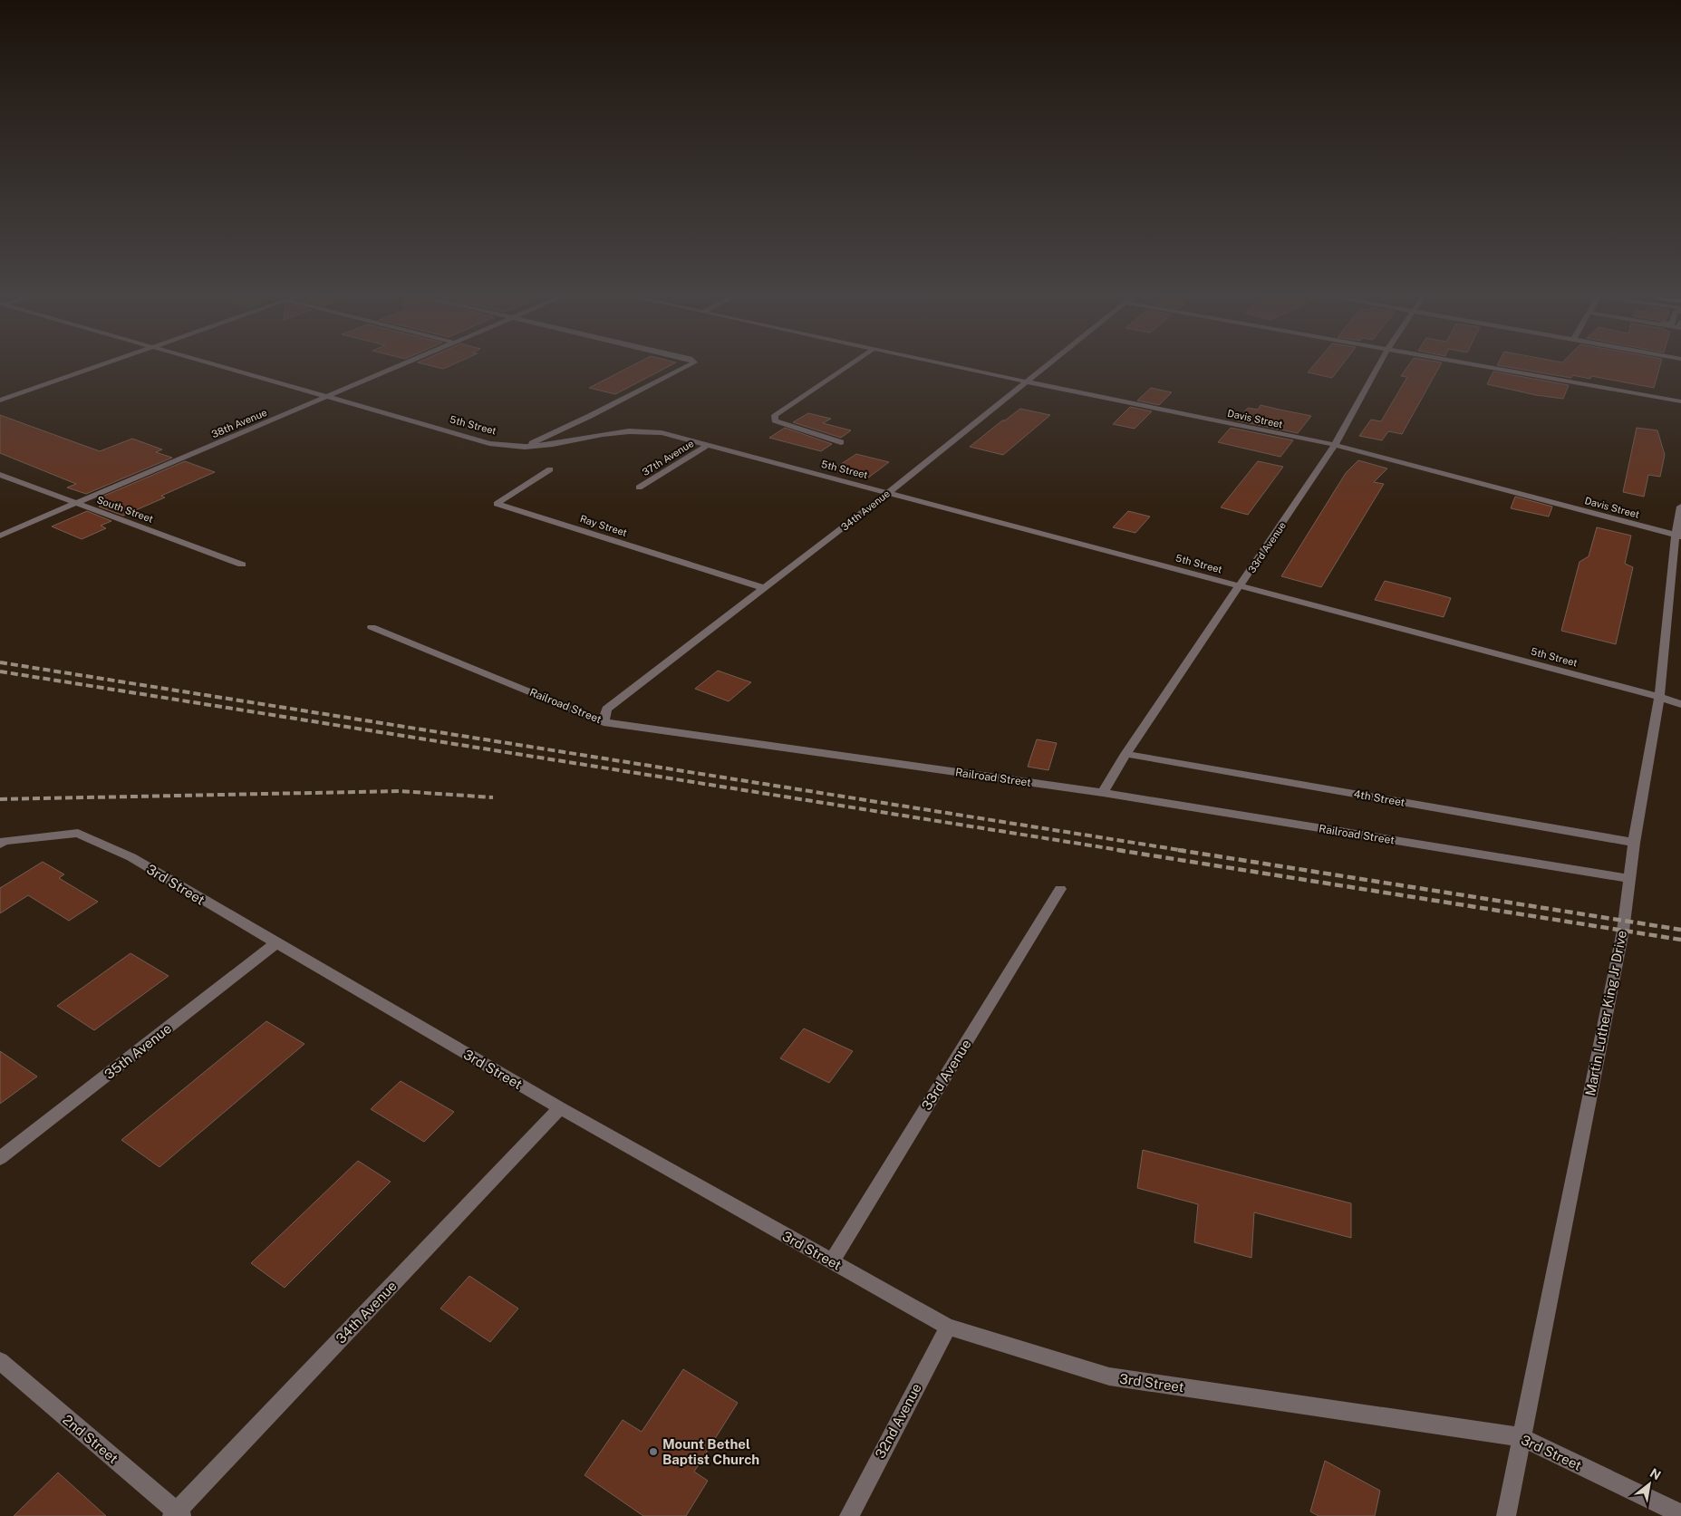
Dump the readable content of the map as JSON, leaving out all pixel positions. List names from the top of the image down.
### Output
{
  "streets": {
    "street": [
      "Davis Street",
      "38th Avenue",
      "5th Street",
      "37th Avenue",
      "South Street",
      "34th Avenue",
      "Ray Street",
      "33rd Avenue",
      "Railroad Street",
      "4th Street",
      "3rd Street",
      "Martin Luther King Jr Drive",
      "35th Avenue",
      "32nd Avenue",
      "2nd Street"
    ]
  },
  "crossings": [
    ["Davis Street", "34th Avenue"],
    ["Davis Street", "33rd Avenue"],
    ["Davis Street", "Martin Luther King Jr Drive"],
    ["38th Avenue", "5th Street"],
    ["38th Avenue", "South Street"],
    ["5th Street", "37th Avenue"],
    ["5th Street", "34th Avenue"],
    ["5th Street", "33rd Avenue"],
    ["5th Street", "Martin Luther King Jr Drive"],
    ["34th Avenue", "Ray Street"],
    ["34th Avenue", "Railroad Street"],
    ["34th Avenue", "3rd Street"],
    ["34th Avenue", "2nd Street"],
    ["33rd Avenue", "Railroad Street"],
    ["33rd Avenue", "4th Street"],
    ["33rd Avenue", "3rd Street"],
    ["Railroad Street", "Martin Luther King Jr Drive"],
    ["4th Street", "Martin Luther King Jr Drive"],
    ["3rd Street", "Martin Luther King Jr Drive"],
    ["3rd Street", "35th Avenue"],
    ["3rd Street", "32nd Avenue"]
  ],
  "places": ["Mount Bethel Baptist Church"],
  "north": "top right"
}
